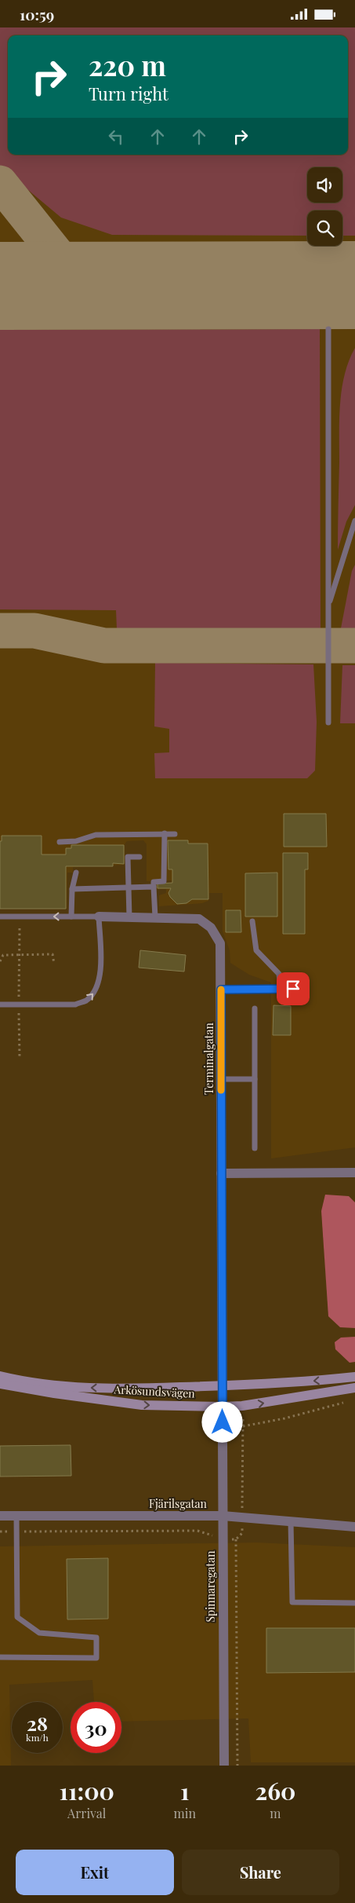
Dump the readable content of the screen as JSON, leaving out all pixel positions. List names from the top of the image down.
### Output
{
  "streets": {
    "main road": ["Arkösundsvägen"],
    "street": ["Terminalgatan", "Fjärilsgatan", "Spinnaregatan"]
  },
  "crossings": [
    ["Terminalgatan", "Arkösundsvägen"],
    ["Terminalgatan", "Spinnaregatan"],
    ["Arkösundsvägen", "Spinnaregatan"],
    ["Fjärilsgatan", "Spinnaregatan"]
  ],
  "page": {
    "status": "10:59",
    "turn": ["220 m", "Turn right"],
    "speed": "28 km/h",
    "limit": "30",
    "eta": [
      "11:00",
      "Arrival",
      "1",
      "min",
      "260",
      "m"
    ],
    "buttons": ["Exit", "Share"]
  }
}
